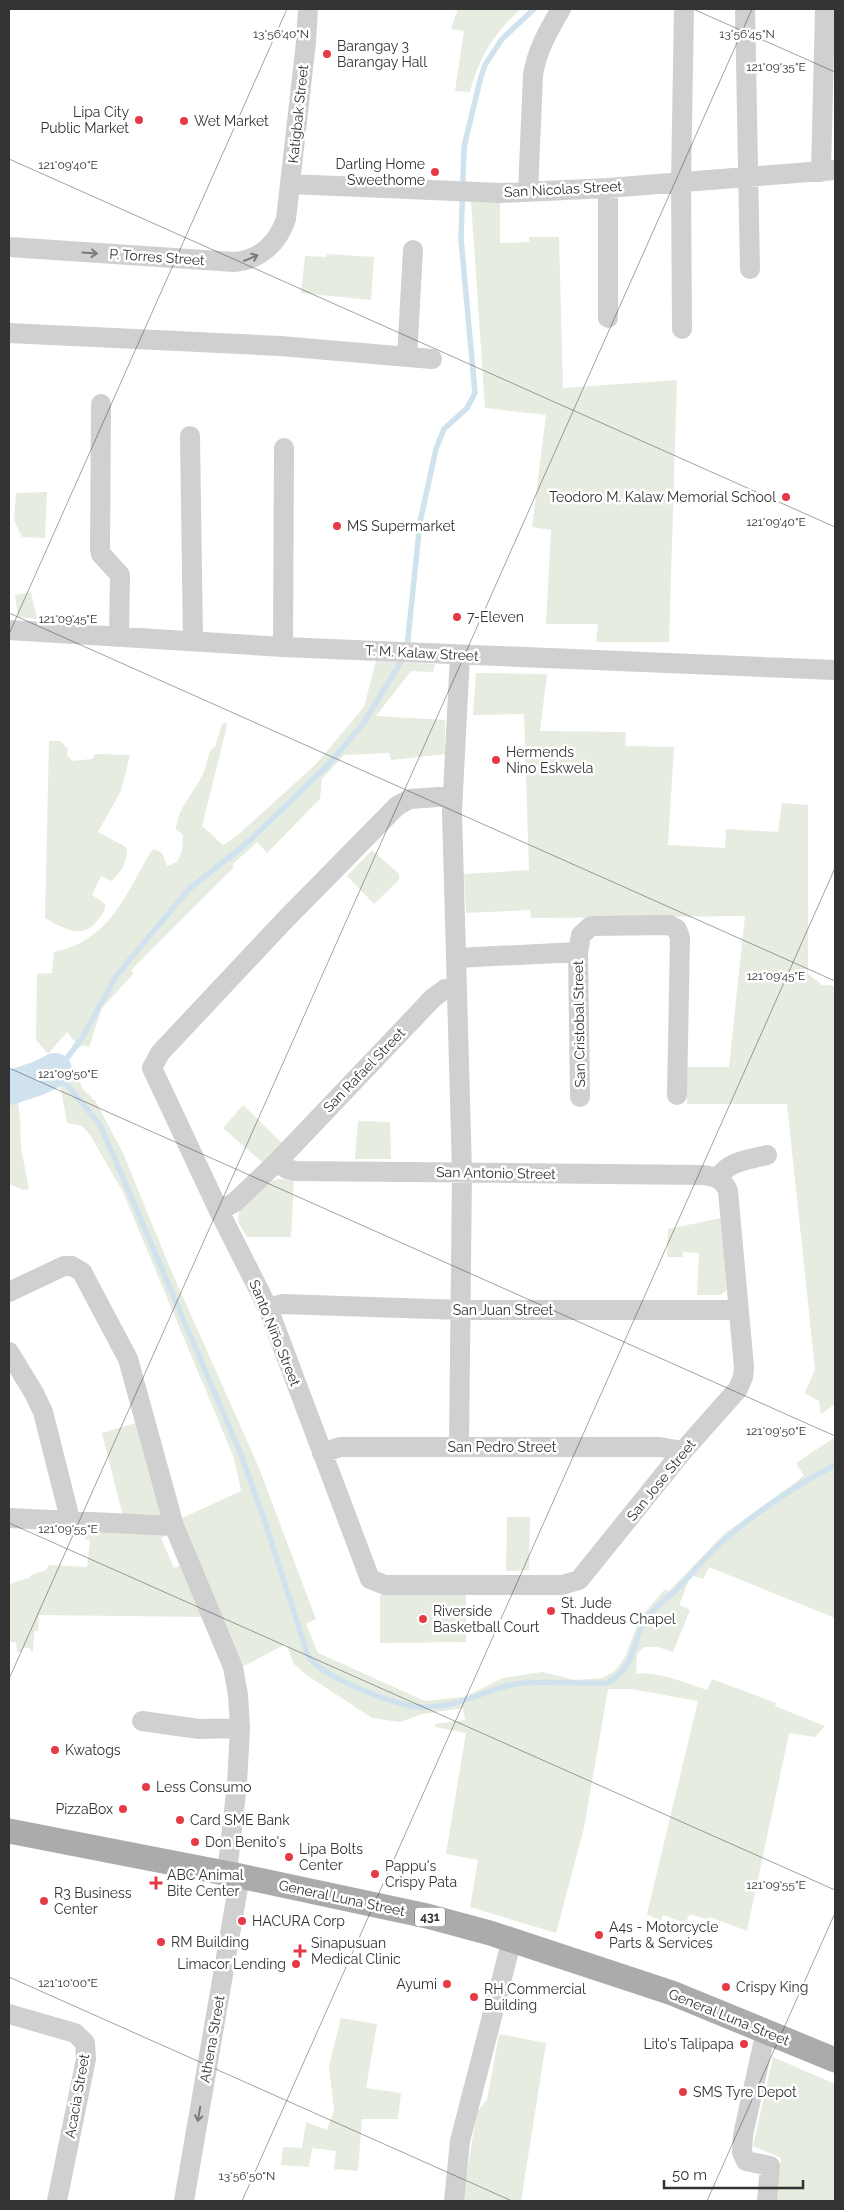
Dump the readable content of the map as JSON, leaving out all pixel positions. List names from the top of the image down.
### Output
{
  "streets": {
    "main road": ["General Luna Street", "431"],
    "street": [
      "Katigbak Street",
      "San Nicolas Street",
      "P. Torres Street",
      "T. M. Kalaw Street",
      "San Cristobal Street",
      "San Rafael Street",
      "San Antonio Street",
      "San Juan Street",
      "Santo Niño Street",
      "San Pedro Street",
      "San Jose Street",
      "Athena Street",
      "Acacia Street"
    ]
  },
  "crossings": [
    ["Katigbak Street", "San Nicolas Street"],
    ["Katigbak Street", "P. Torres Street"],
    ["San Rafael Street", "San Antonio Street"],
    ["San Rafael Street", "Santo Niño Street"],
    ["San Antonio Street", "San Jose Street"],
    ["San Juan Street", "Santo Niño Street"],
    ["San Juan Street", "San Jose Street"],
    ["Santo Niño Street", "San Pedro Street"],
    ["Santo Niño Street", "San Jose Street"],
    ["San Pedro Street", "San Jose Street"],
    ["General Luna Street", "Athena Street"]
  ],
  "places": {
    "other": [
      "Barangay 3 Barangay Hall",
      "Lipa City Public Market",
      "Wet Market",
      "Darling Home Sweethome",
      "Teodoro M. Kalaw Memorial School",
      "MS Supermarket",
      "7-Eleven",
      "Hermends Nino Eskwela",
      "St. Jude Thaddeus Chapel",
      "Riverside Basketball Court",
      "Kwatogs",
      "Less Consumo",
      "PizzaBox",
      "Card SME Bank",
      "Don Benito's",
      "Lipa Bolts Center",
      "Pappu's Crispy Pata",
      "R3 Business Center",
      "HACURA Corp",
      "A4s - Motorcycle Parts & Services",
      "RM Building",
      "Limacor Lending",
      "Ayumi",
      "Crispy King",
      "RH Commercial Building",
      "Lito's Talipapa",
      "SMS Tyre Depot"
    ],
    "health": ["ABC Animal Bite Center", "Sinapusuan Medical Clinic"]
  },
  "scale_bar": "50 m",
  "coordinates": [
    "13°56'40\"N",
    "13°56'45\"N",
    "121°09'35\"E",
    "121°09'40\"E",
    "121°09'45\"E",
    "121°09'50\"E",
    "121°09'55\"E",
    "121°10'00\"E",
    "13°56'50\"N"
  ]
}
